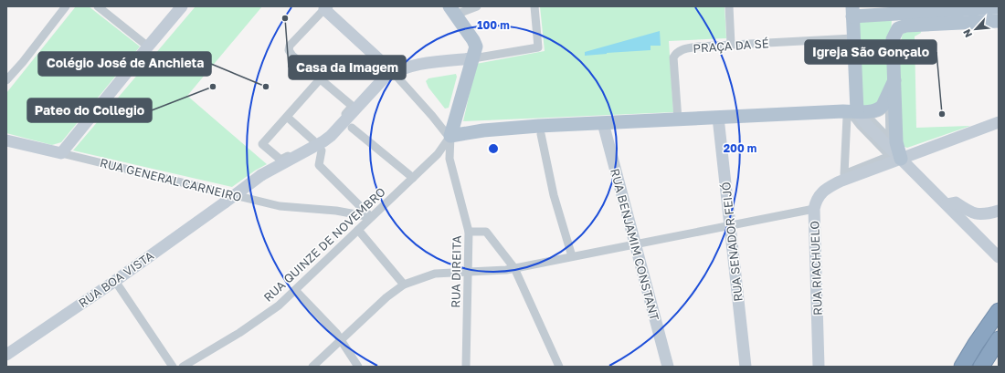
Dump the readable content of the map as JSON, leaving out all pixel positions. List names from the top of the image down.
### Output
{
  "streets": {
    "main road": [
      "RUA GENERAL CARNEIRO",
      "RUA SENADOR FEIJÓ",
      "RUA BENJAMIM CONSTANT",
      "RUA RIACHUELO",
      "RUA BOA VISTA"
    ],
    "street": ["PRAÇA DA SÉ", "RUA QUINZE DE NOVEMBRO", "RUA DIREITA"]
  },
  "crossings": [
    ["RUA GENERAL CARNEIRO", "RUA QUINZE DE NOVEMBRO"],
    ["RUA QUINZE DE NOVEMBRO", "RUA DIREITA"]
  ],
  "places": [
    "Casa da Imagem",
    "Pateo do Collegio",
    "Colégio José de Anchieta",
    "Igreja São Gonçalo"
  ],
  "north": "bottom left",
  "rings": ["100 m", "200 m"]
}
